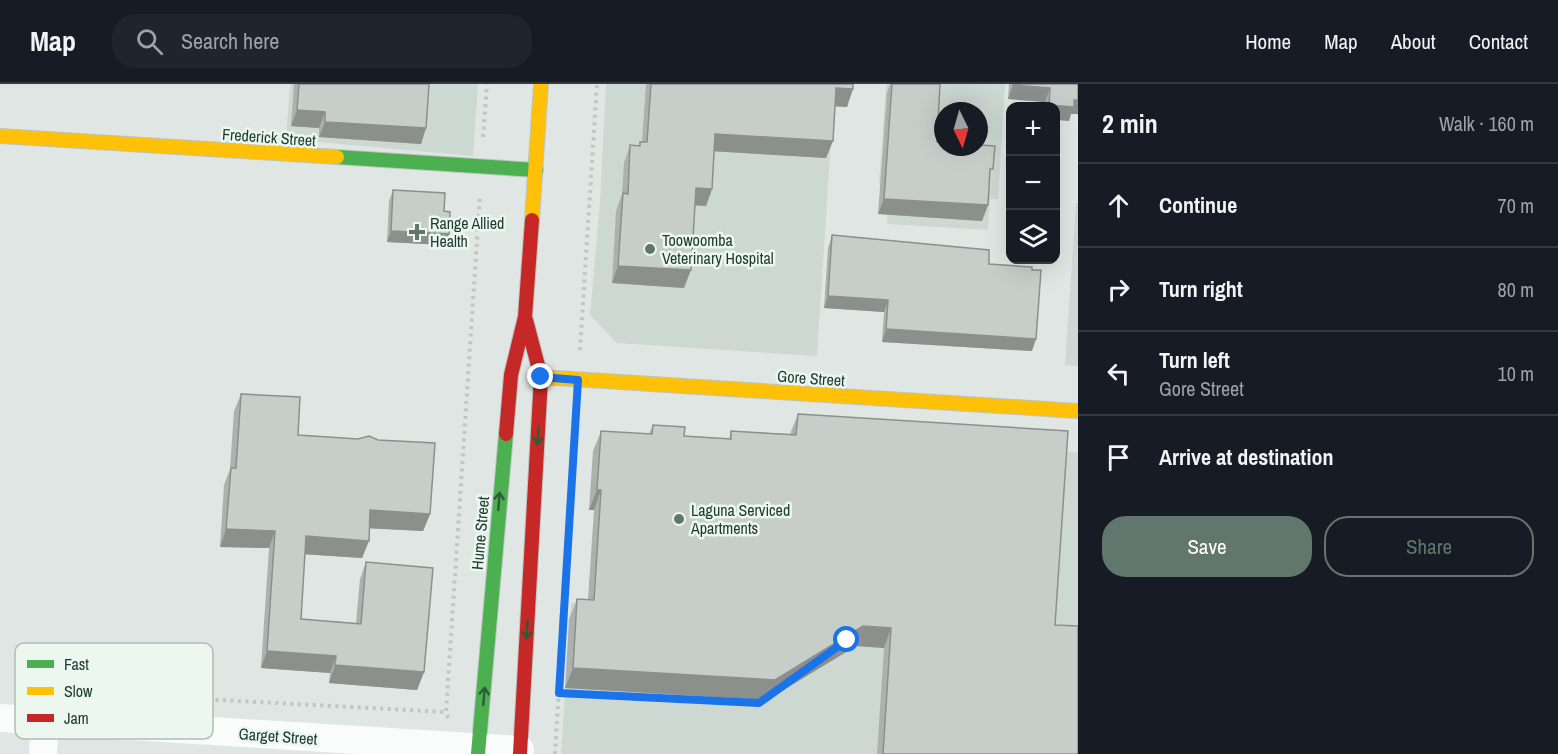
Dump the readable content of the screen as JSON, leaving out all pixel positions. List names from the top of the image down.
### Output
{
  "streets": {
    "main road": ["Frederick Street", "Gore Street", "Hume Street"],
    "street": ["Garget Street"]
  },
  "crossings": [
    ["Frederick Street", "Hume Street"],
    ["Gore Street", "Hume Street"],
    ["Hume Street", "Garget Street"]
  ],
  "places": {
    "health": ["Range Allied Health"],
    "other": ["Toowoomba Veterinary Hospital", "Laguna Serviced Apartments"]
  },
  "legend": ["Fast", "Slow", "Jam"],
  "north": "bottom",
  "page": {
    "header": "Map",
    "search": "Search here",
    "nav": [
      "Home",
      "Map",
      "About",
      "Contact"
    ],
    "heading": ["2 min", "Walk · 160 m"],
    "map_buttons": ["+", "−"],
    "list": [
      ["Continue", "70 m"],
      ["Turn right", "80 m"],
      ["Turn left", "Gore Street", "10 m"],
      "Arrive at destination"
    ],
    "buttons": ["Save", "Share"]
  }
}
